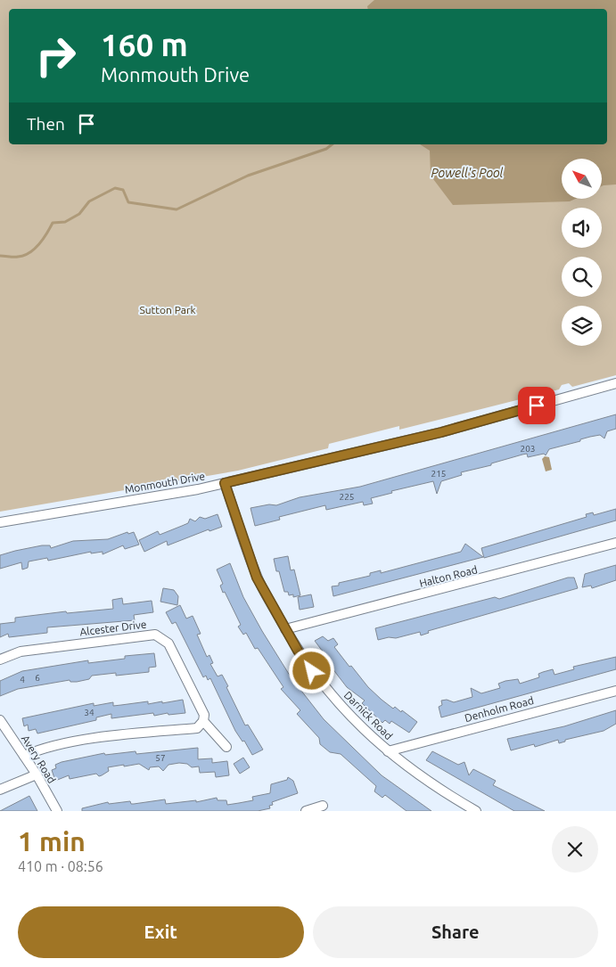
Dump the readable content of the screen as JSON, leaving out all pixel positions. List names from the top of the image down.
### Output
{
  "streets": {
    "street": [
      "Monmouth Drive",
      "Halton Road",
      "Alcester Drive",
      "Denholm Road",
      "Darnick Road",
      "Avery Road"
    ]
  },
  "crossings": [
    ["Monmouth Drive", "Darnick Road"],
    ["Halton Road", "Darnick Road"],
    ["Denholm Road", "Darnick Road"]
  ],
  "water": ["Powell's Pool"],
  "parks": ["Sutton Park"],
  "house_numbers": [
    "203",
    "215",
    "225",
    "6",
    "4",
    "34",
    "57"
  ],
  "north": "top left",
  "page": {
    "turn": ["160 m", "Monmouth Drive"],
    "then": "Then",
    "heading": ["1 min", "410 m · 08:56"],
    "buttons": ["Exit", "Share"]
  }
}
